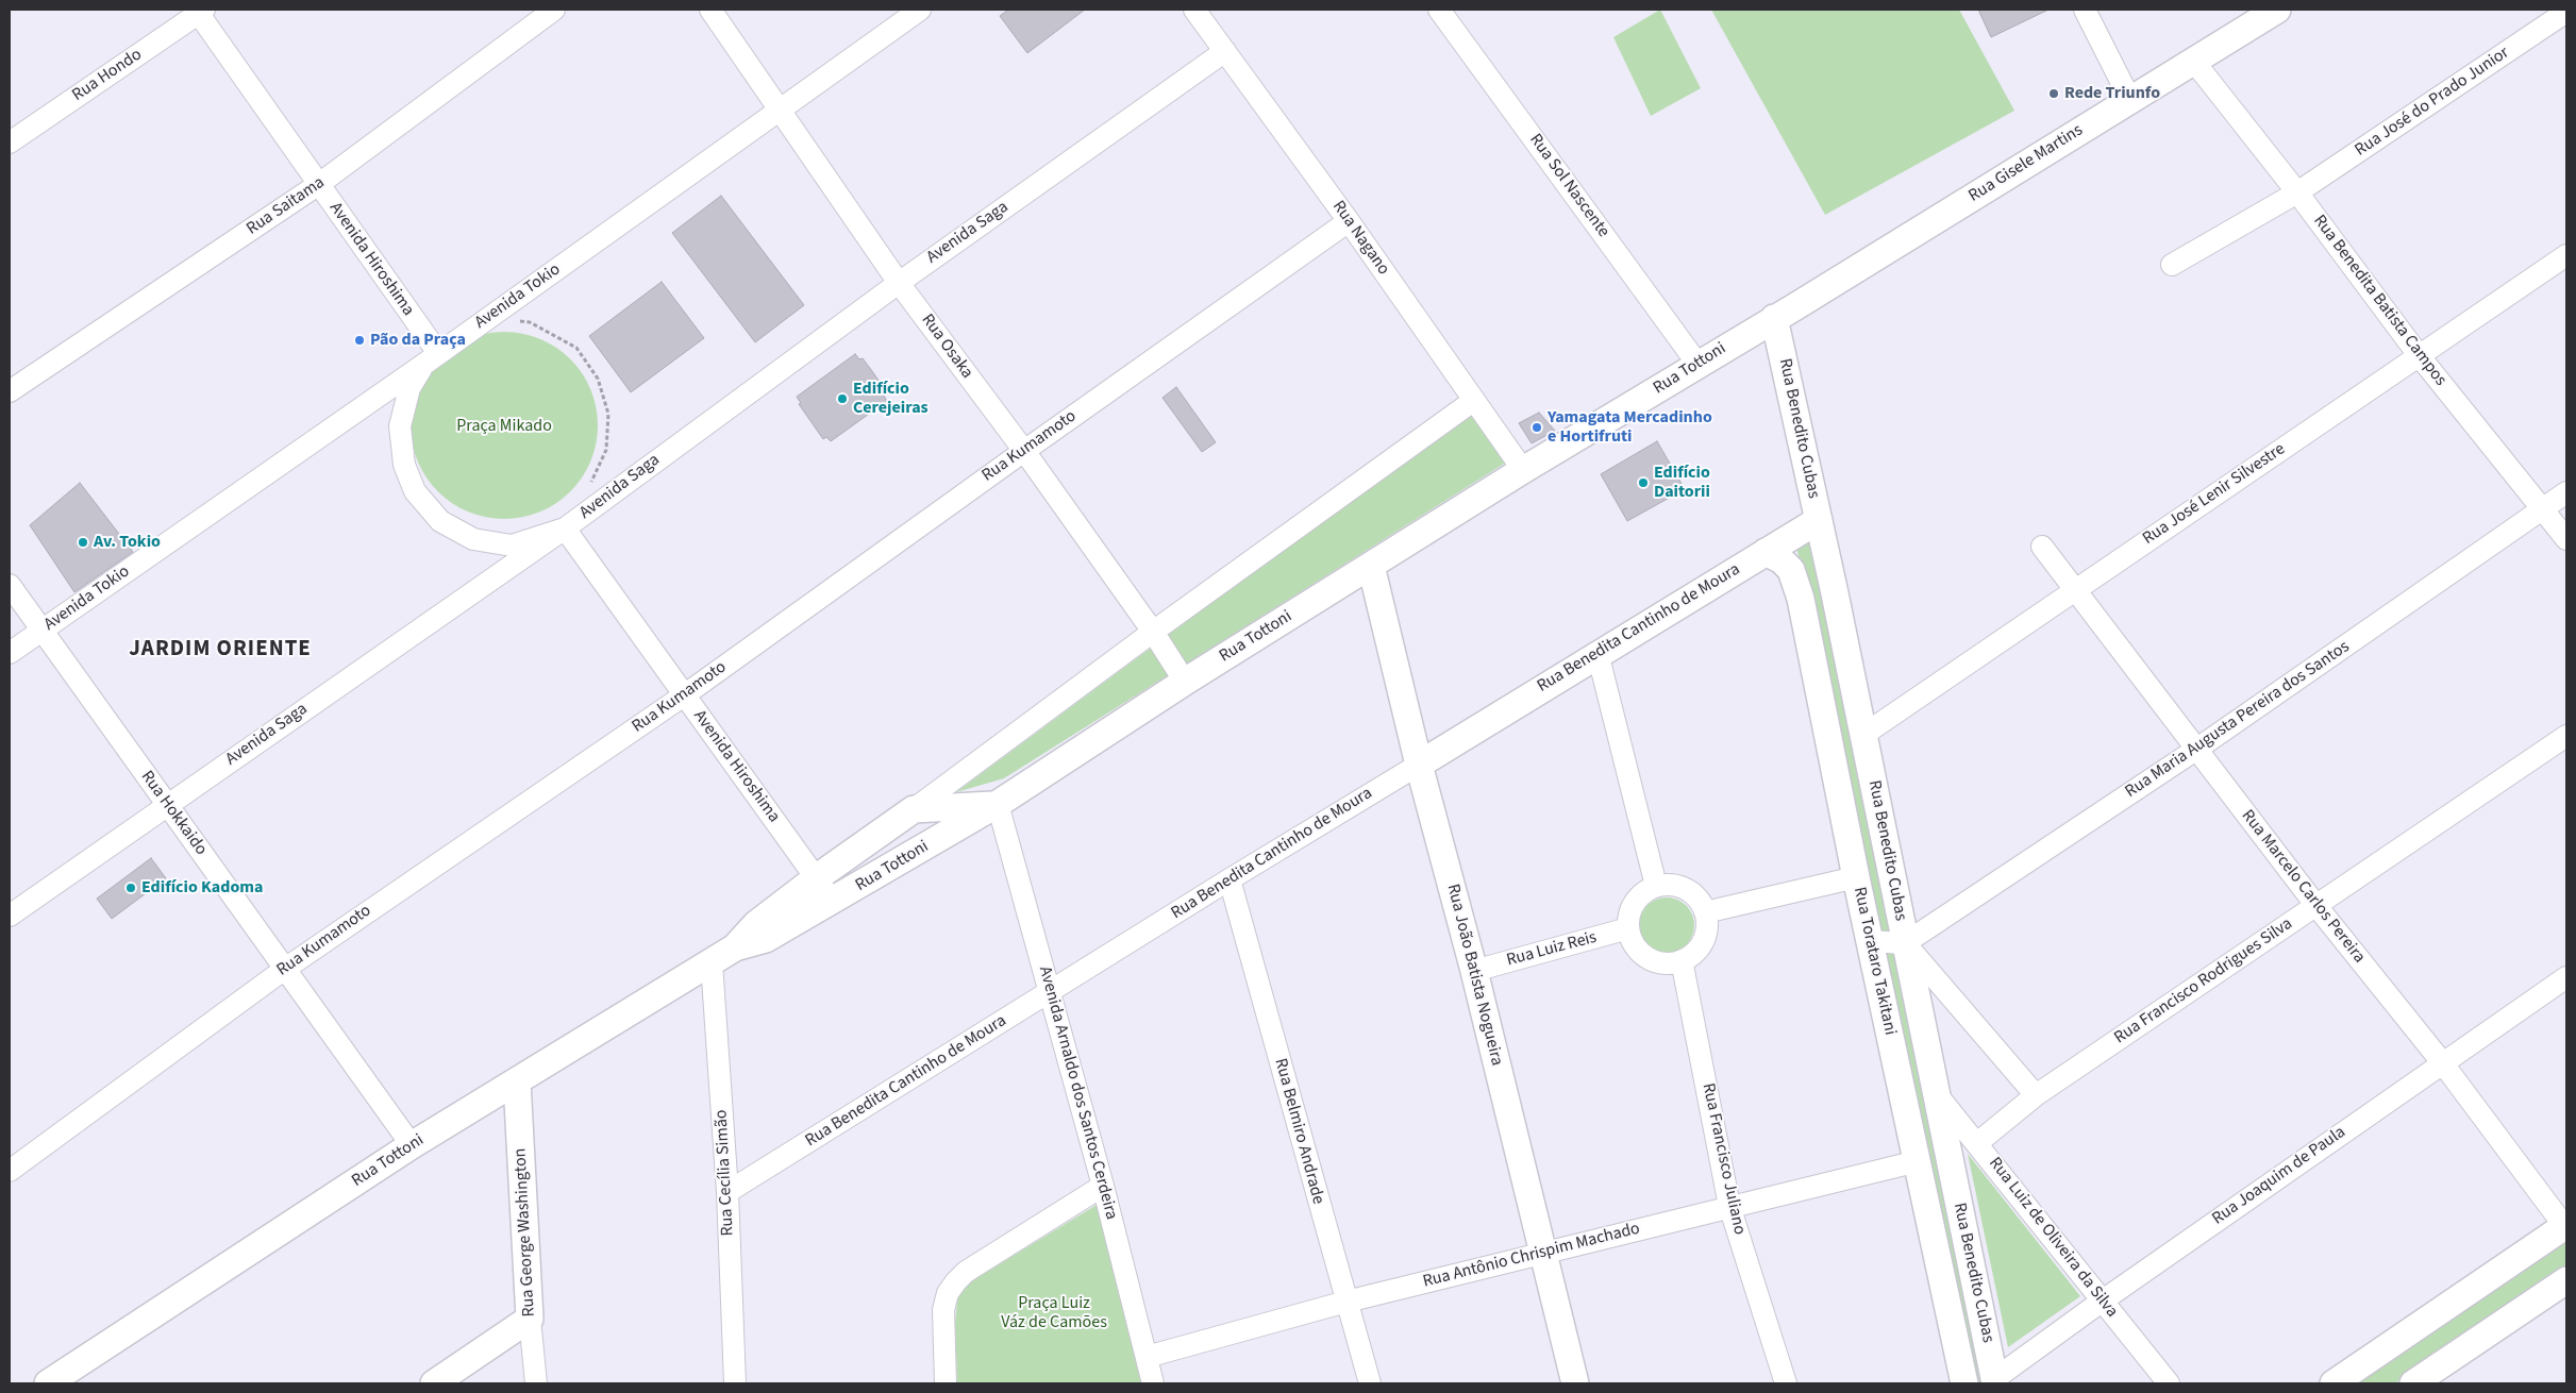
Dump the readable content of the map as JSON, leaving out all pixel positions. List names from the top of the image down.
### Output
{
  "streets": {
    "street": [
      "Rua Hondo",
      "Rua José do Prado Junior",
      "Rua Gisele Martins",
      "Rua Sol Nascente",
      "Rua Saitama",
      "Avenida Saga",
      "Rua Nagano",
      "Avenida Hiroshima",
      "Avenida Tokio",
      "Rua Benedita Batista Campos",
      "Rua Osaka",
      "Rua Tottoni",
      "Rua Benedito Cubas",
      "Rua Kumamoto",
      "Rua José Lenir Silvestre",
      "Rua Benedita Cantinho de Moura",
      "Rua Maria Augusta Pereira dos Santos",
      "Rua Hokkaido",
      "Rua Marcelo Carlos Pereira",
      "Rua Luiz Reis",
      "Rua Torataro Takitani",
      "Rua João Batista Nogueira",
      "Rua Francisco Rodrigues Silva",
      "Avenida Arnaldo dos Santos Cerdeira",
      "Rua Belmiro Andrade",
      "Rua Francisco Juliano",
      "Rua Cecília Simão",
      "Rua Joaquim de Paula",
      "Rua George Washington",
      "Rua Luiz de Oliveira da Silva",
      "Rua Antônio Chrispim Machado"
    ]
  },
  "crossings": [
    ["Rua Hondo", "Avenida Hiroshima"],
    ["Rua José do Prado Junior", "Rua Benedita Batista Campos"],
    ["Rua Gisele Martins", "Rua Benedita Batista Campos"],
    ["Rua Gisele Martins", "Rua Tottoni"],
    ["Rua Gisele Martins", "Rua Benedito Cubas"],
    ["Rua Sol Nascente", "Rua Tottoni"],
    ["Rua Saitama", "Avenida Hiroshima"],
    ["Avenida Saga", "Rua Nagano"],
    ["Avenida Saga", "Avenida Hiroshima"],
    ["Avenida Saga", "Rua Osaka"],
    ["Avenida Saga", "Rua Hokkaido"],
    ["Rua Nagano", "Rua Tottoni"],
    ["Rua Nagano", "Rua Kumamoto"],
    ["Avenida Hiroshima", "Avenida Tokio"],
    ["Avenida Hiroshima", "Rua Tottoni"],
    ["Avenida Hiroshima", "Rua Kumamoto"],
    ["Avenida Tokio", "Rua Osaka"],
    ["Avenida Tokio", "Rua Hokkaido"],
    ["Rua Benedita Batista Campos", "Rua José Lenir Silvestre"],
    ["Rua Benedita Batista Campos", "Rua Maria Augusta Pereira dos Santos"],
    ["Rua Osaka", "Rua Tottoni"],
    ["Rua Osaka", "Rua Kumamoto"],
    ["Rua Tottoni", "Rua Benedito Cubas"],
    ["Rua Tottoni", "Rua Hokkaido"],
    ["Rua Tottoni", "Rua João Batista Nogueira"],
    ["Rua Tottoni", "Avenida Arnaldo dos Santos Cerdeira"],
    ["Rua Tottoni", "Rua Cecília Simão"],
    ["Rua Tottoni", "Rua George Washington"],
    ["Rua Benedito Cubas", "Rua José Lenir Silvestre"],
    ["Rua Benedito Cubas", "Rua Benedita Cantinho de Moura"],
    ["Rua Benedito Cubas", "Rua Maria Augusta Pereira dos Santos"],
    ["Rua Benedito Cubas", "Rua Joaquim de Paula"],
    ["Rua Benedito Cubas", "Rua Luiz de Oliveira da Silva"],
    ["Rua Kumamoto", "Rua Hokkaido"],
    ["Rua José Lenir Silvestre", "Rua Marcelo Carlos Pereira"],
    ["Rua Benedita Cantinho de Moura", "Rua Torataro Takitani"],
    ["Rua Benedita Cantinho de Moura", "Rua João Batista Nogueira"],
    ["Rua Benedita Cantinho de Moura", "Avenida Arnaldo dos Santos Cerdeira"],
    ["Rua Benedita Cantinho de Moura", "Rua Belmiro Andrade"],
    ["Rua Benedita Cantinho de Moura", "Rua Cecília Simão"],
    ["Rua Maria Augusta Pereira dos Santos", "Rua Marcelo Carlos Pereira"],
    ["Rua Marcelo Carlos Pereira", "Rua Francisco Rodrigues Silva"],
    ["Rua Marcelo Carlos Pereira", "Rua Joaquim de Paula"],
    ["Rua Luiz Reis", "Rua João Batista Nogueira"],
    ["Rua Luiz Reis", "Rua Francisco Juliano"],
    ["Rua Torataro Takitani", "Rua Antônio Chrispim Machado"],
    ["Rua João Batista Nogueira", "Rua Antônio Chrispim Machado"],
    ["Rua Francisco Rodrigues Silva", "Rua Luiz de Oliveira da Silva"],
    ["Avenida Arnaldo dos Santos Cerdeira", "Rua Antônio Chrispim Machado"],
    ["Rua Belmiro Andrade", "Rua Antônio Chrispim Machado"],
    ["Rua Francisco Juliano", "Rua Antônio Chrispim Machado"],
    ["Rua Joaquim de Paula", "Rua Luiz de Oliveira da Silva"]
  ],
  "districts": ["JARDIM ORIENTE"],
  "parks": ["Praça Mikado", "Praça Luiz Váz de Camões"],
  "places": [
    "Rede Triunfo",
    "Pão da Praça",
    "Edifício Cerejeiras",
    "Yamagata Mercadinho e Hortifruti",
    "Edifício Daitorii",
    "Av. Tokio",
    "Edifício Kadoma"
  ]
}
